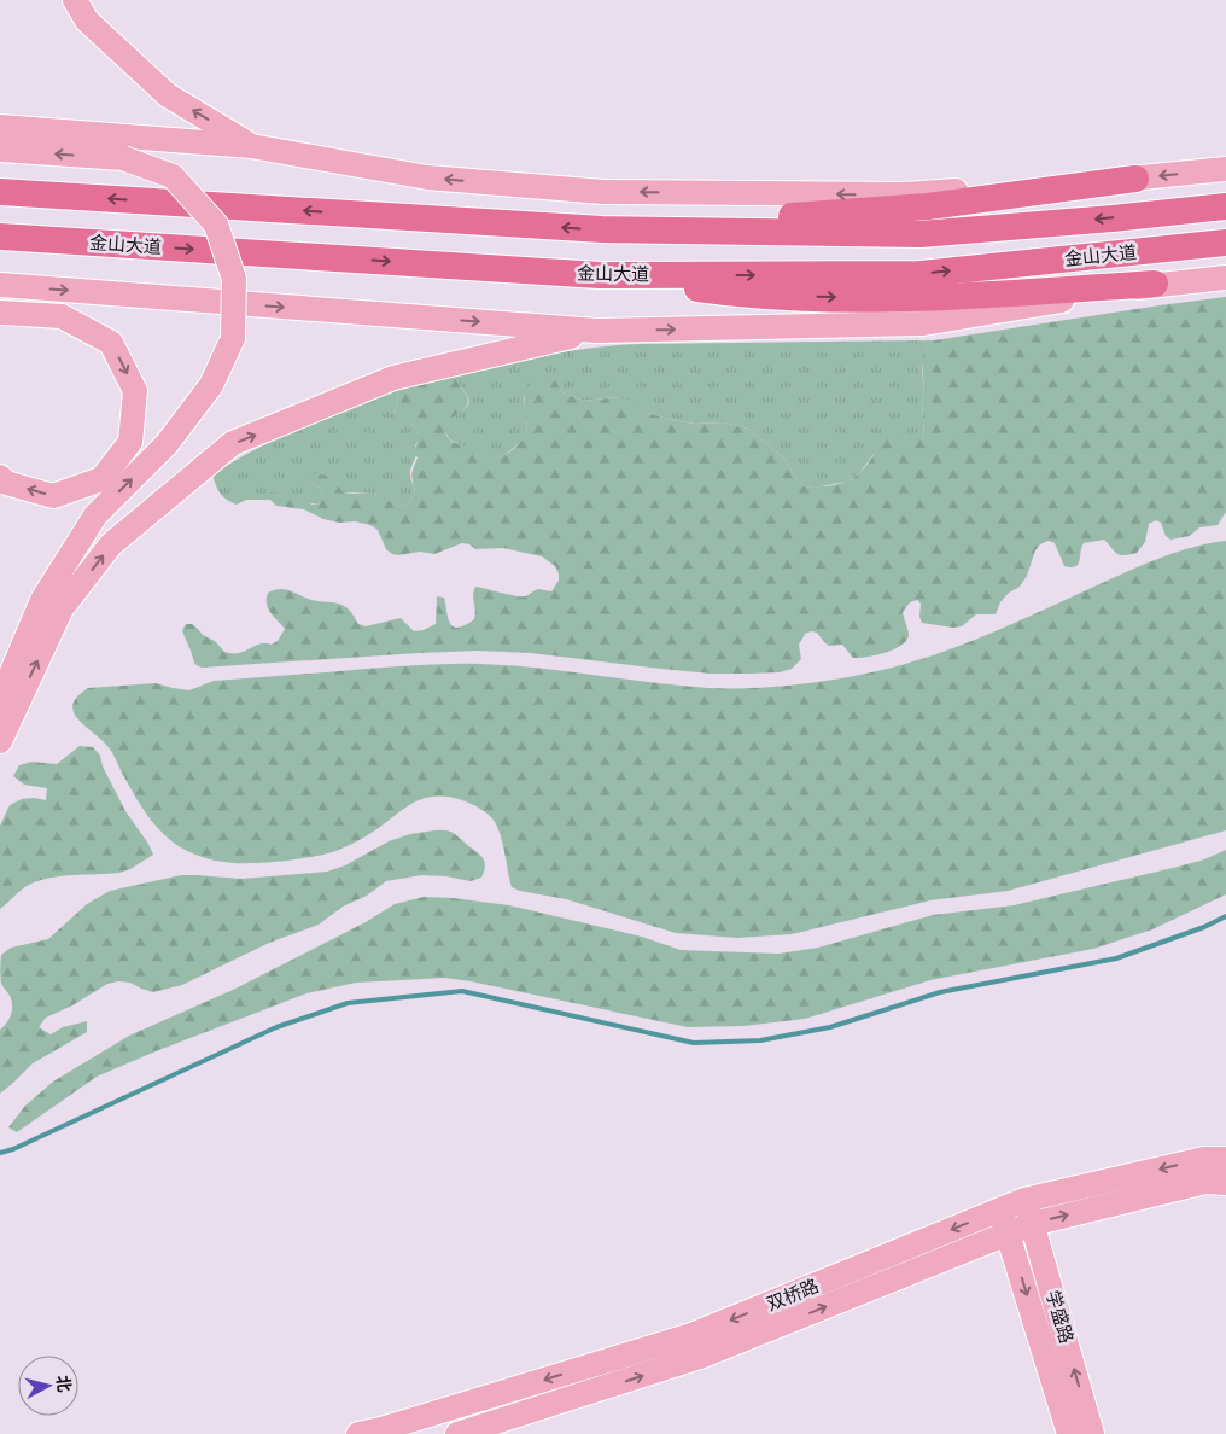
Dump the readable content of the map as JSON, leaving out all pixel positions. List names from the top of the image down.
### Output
{
  "streets": {
    "highway": ["金山大道"],
    "main road": ["双桥路", "学盛路"]
  },
  "crossings": [
    ["双桥路", "学盛路"]
  ],
  "north": "right"
}
